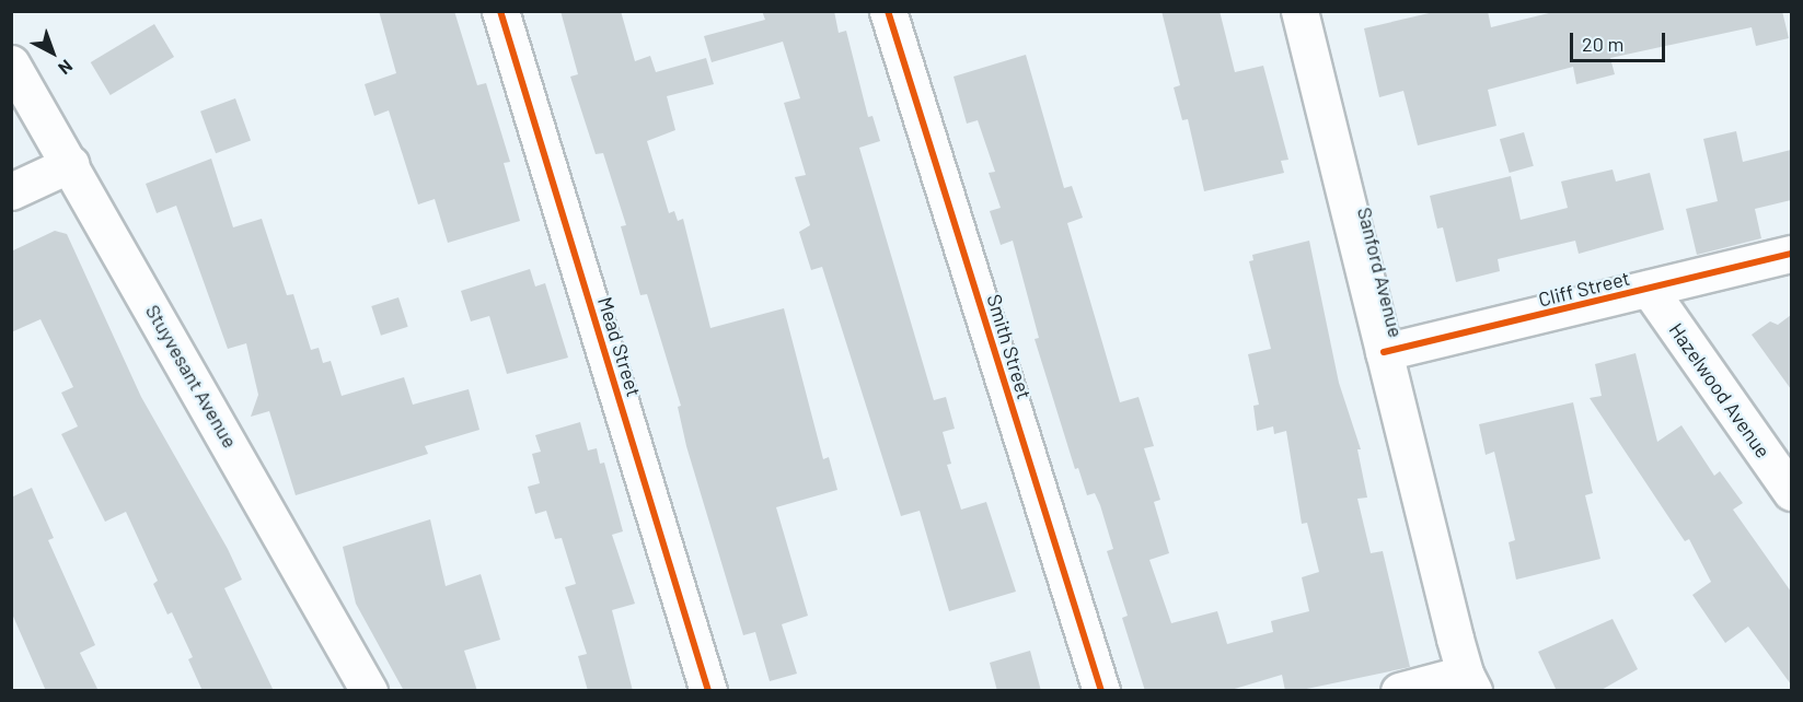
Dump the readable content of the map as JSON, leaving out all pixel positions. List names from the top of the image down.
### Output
{
  "streets": {
    "street": [
      "Sanford Avenue",
      "Cliff Street",
      "Mead Street",
      "Smith Street",
      "Stuyvesant Avenue",
      "Hazelwood Avenue"
    ]
  },
  "crossings": [
    ["Sanford Avenue", "Cliff Street"],
    ["Cliff Street", "Hazelwood Avenue"]
  ],
  "scale_bar": "20 m",
  "north": "bottom right"
}
